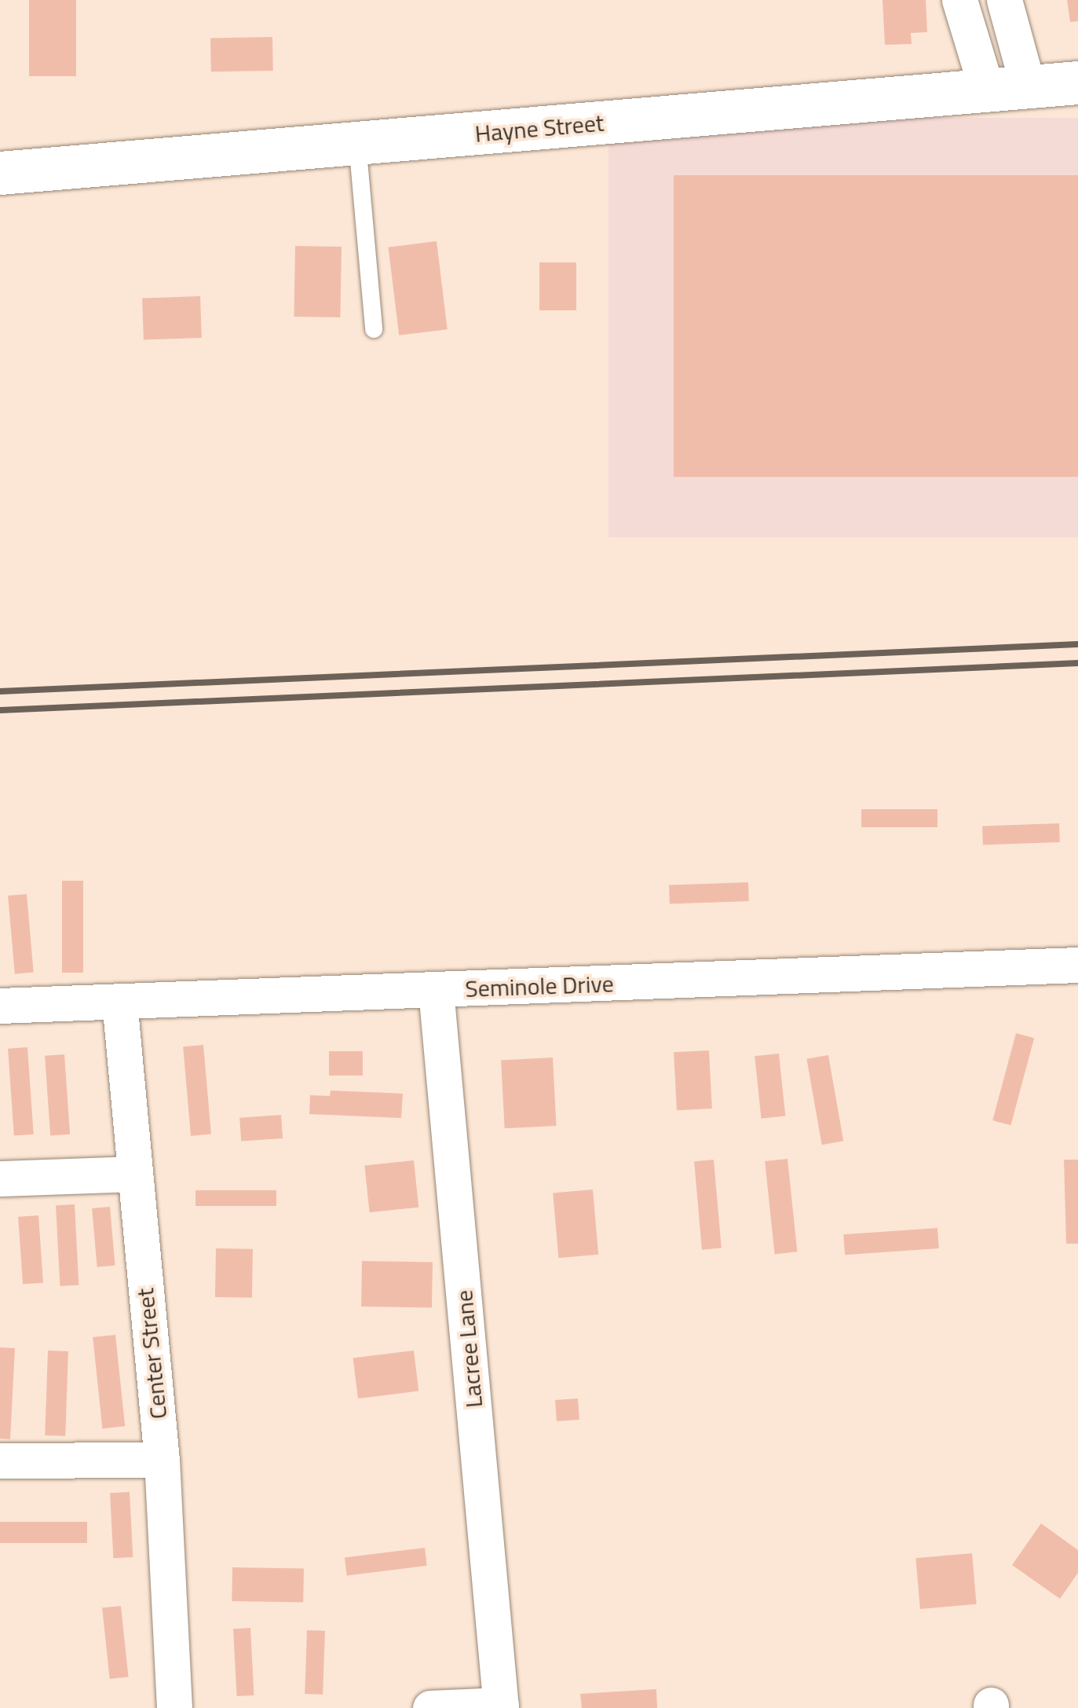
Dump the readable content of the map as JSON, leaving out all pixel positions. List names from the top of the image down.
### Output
{
  "streets": {
    "street": [
      "Hayne Street",
      "Seminole Drive",
      "Lacree Lane",
      "Center Street"
    ]
  },
  "crossings": [
    ["Seminole Drive", "Lacree Lane"],
    ["Seminole Drive", "Center Street"]
  ]
}
